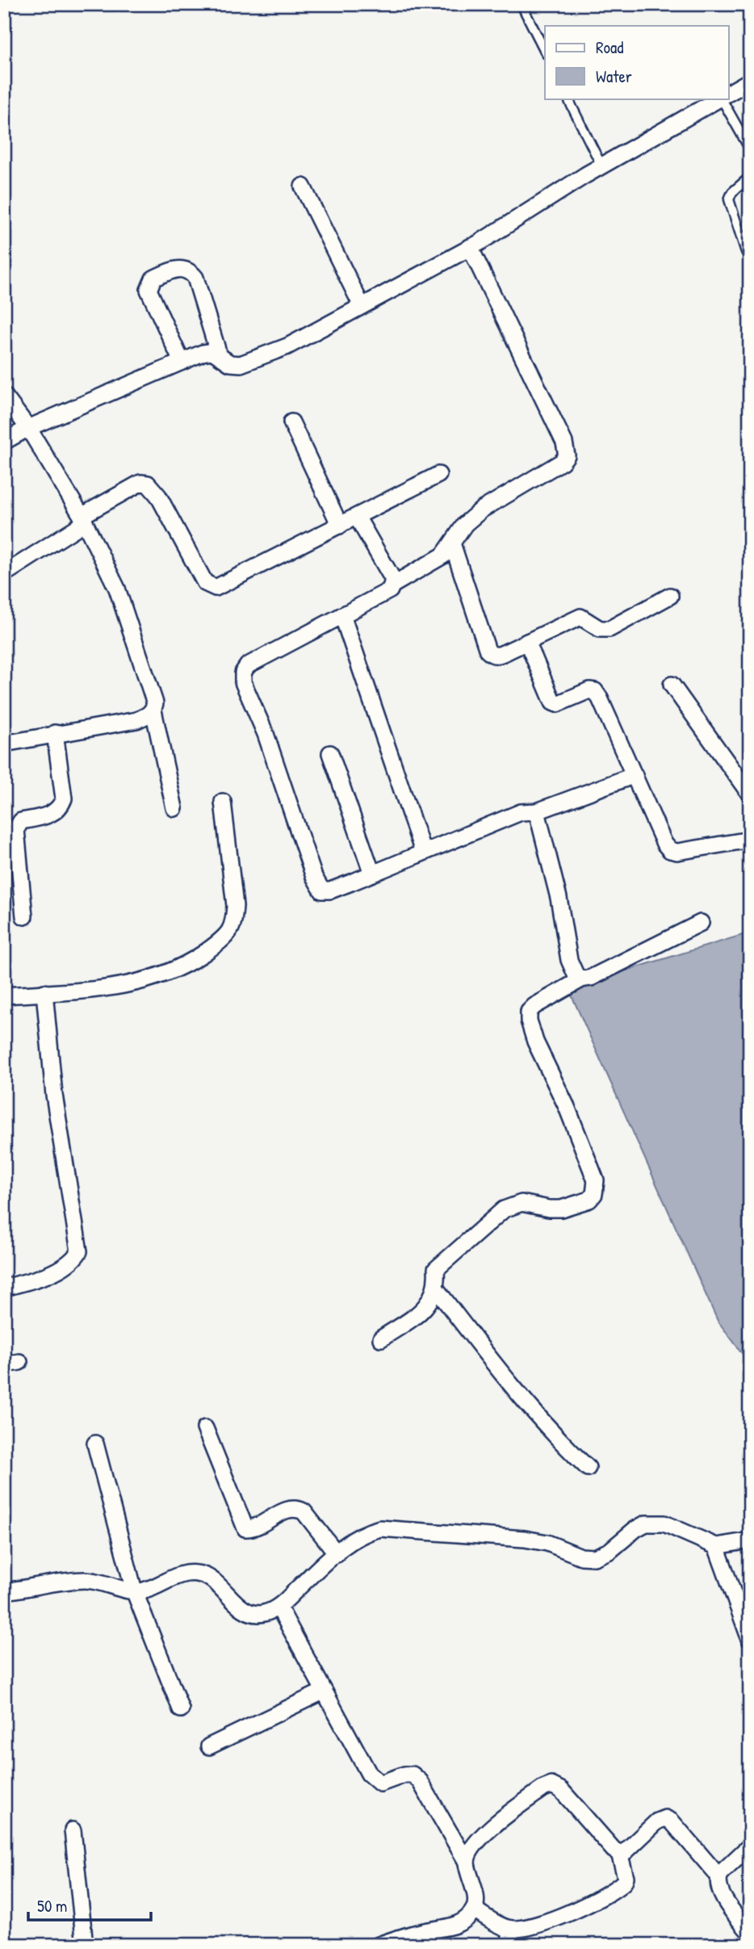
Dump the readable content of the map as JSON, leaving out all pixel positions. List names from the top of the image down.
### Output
{
  "legend": ["Road", "Water"],
  "scale_bar": "50 m"
}
